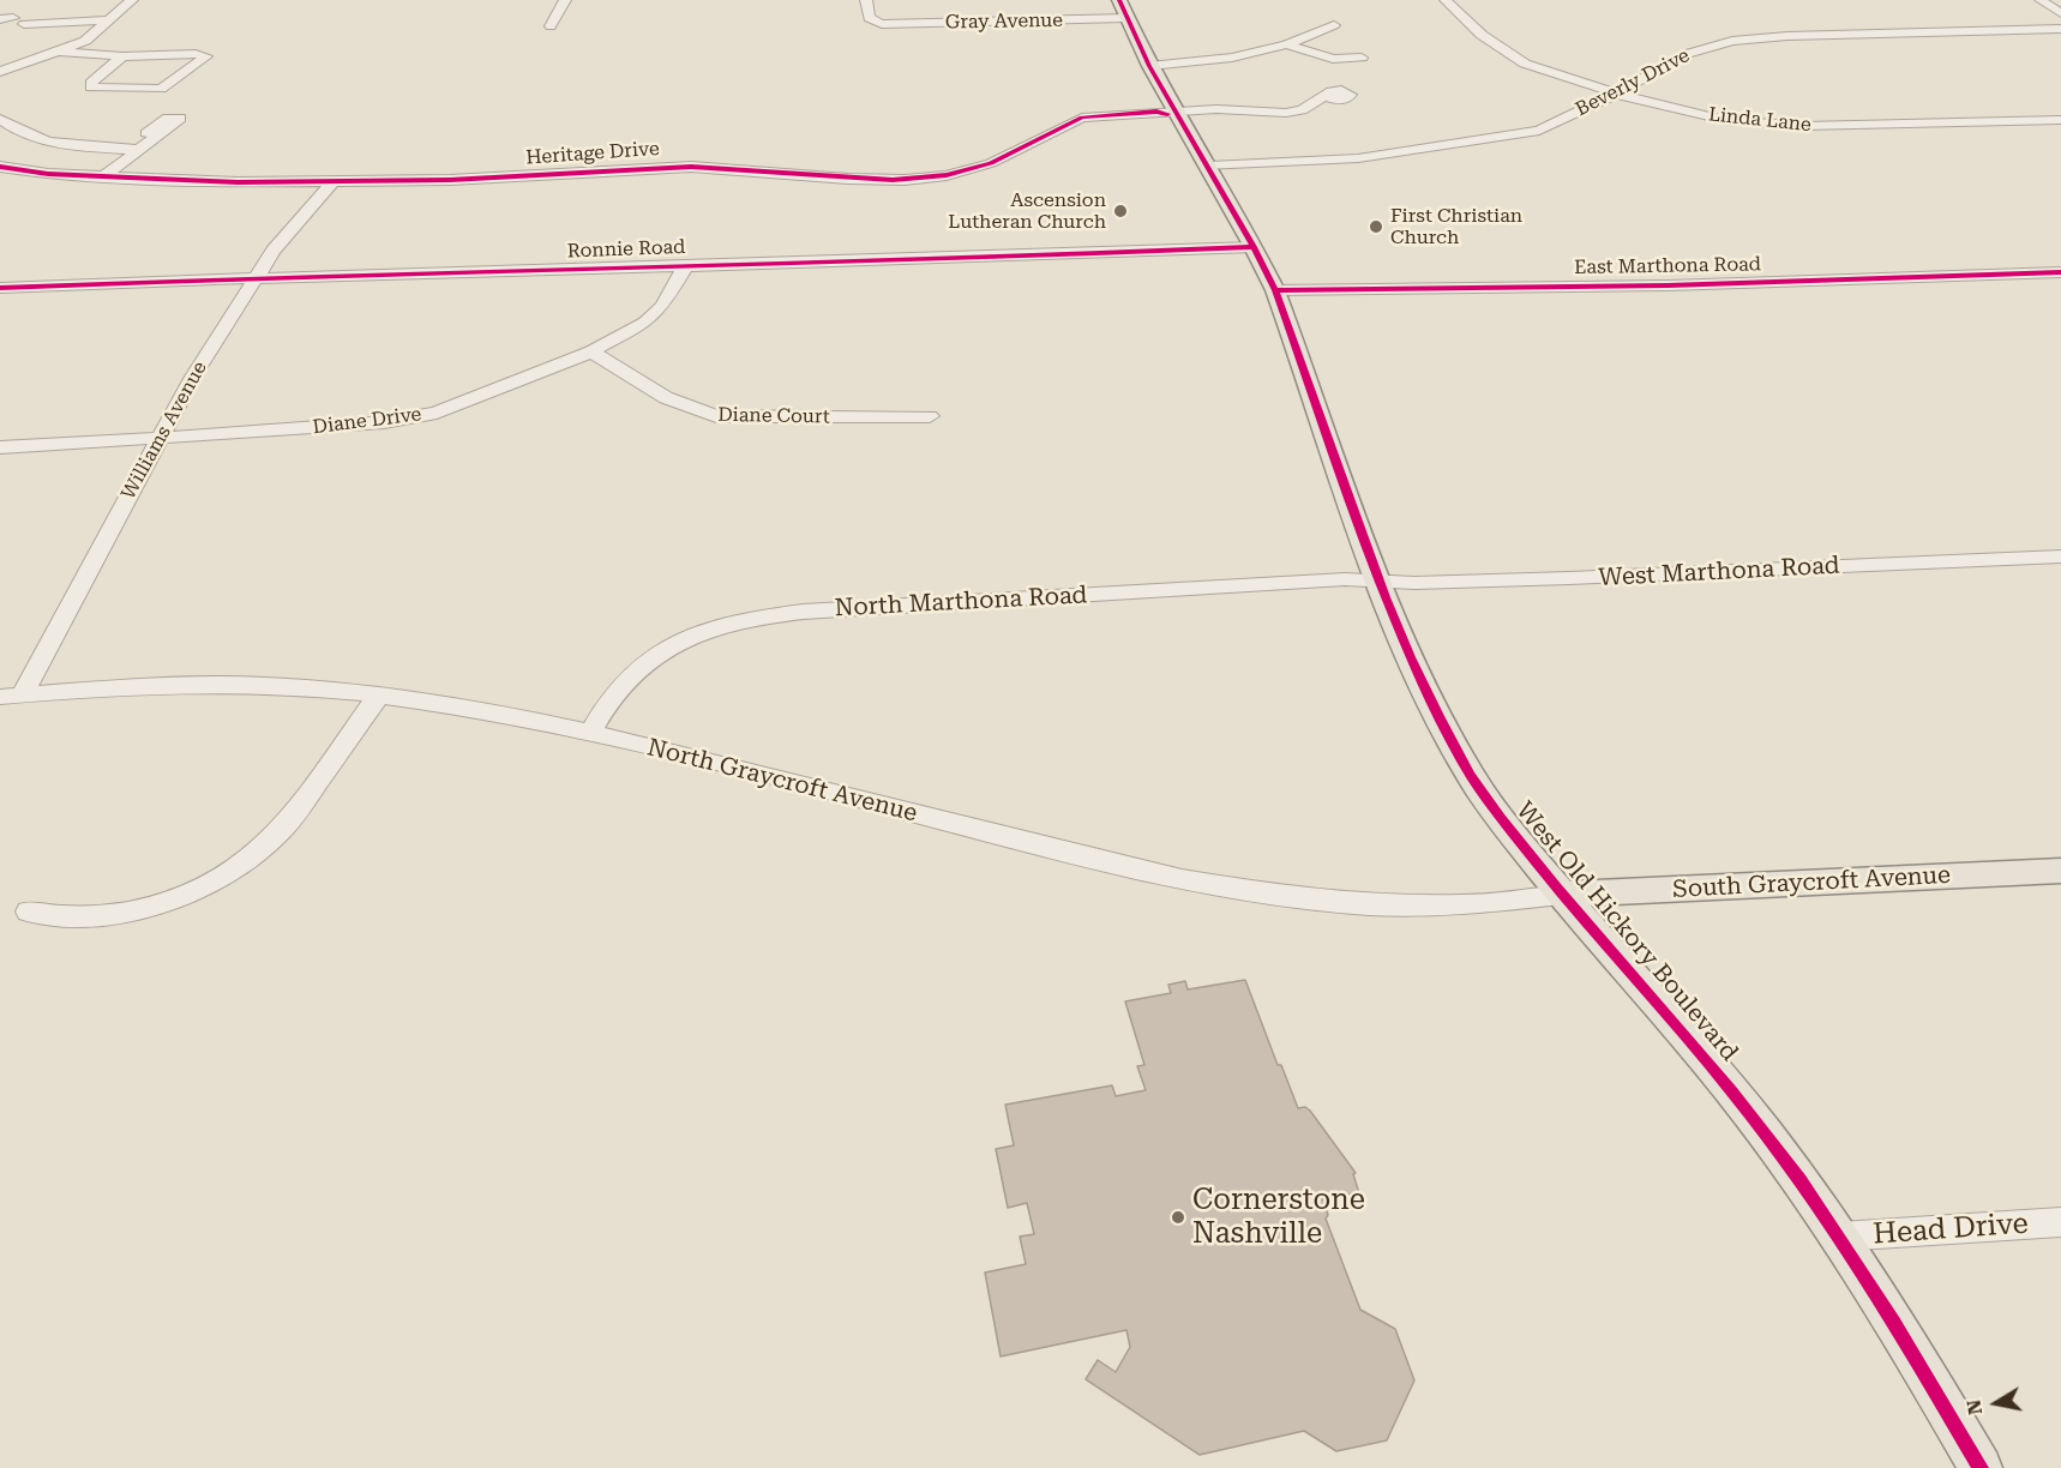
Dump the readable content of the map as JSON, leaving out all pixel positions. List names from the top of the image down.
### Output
{
  "streets": {
    "main road": ["South Graycroft Avenue", "West Old Hickory Boulevard"],
    "street": [
      "Gray Avenue",
      "Beverly Drive",
      "Linda Lane",
      "Heritage Drive",
      "Ronnie Road",
      "East Marthona Road",
      "Diane Court",
      "Diane Drive",
      "Williams Avenue",
      "West Marthona Road",
      "North Marthona Road",
      "North Graycroft Avenue",
      "Head Drive"
    ]
  },
  "crossings": [
    ["Gray Avenue", "West Old Hickory Boulevard"],
    ["Beverly Drive", "Linda Lane"],
    ["Beverly Drive", "West Old Hickory Boulevard"],
    ["Heritage Drive", "Williams Avenue"],
    ["Heritage Drive", "West Old Hickory Boulevard"],
    ["Ronnie Road", "Diane Drive"],
    ["Ronnie Road", "Williams Avenue"],
    ["Ronnie Road", "West Old Hickory Boulevard"],
    ["East Marthona Road", "West Old Hickory Boulevard"],
    ["Diane Court", "Diane Drive"],
    ["Diane Drive", "Williams Avenue"],
    ["Williams Avenue", "North Graycroft Avenue"],
    ["West Marthona Road", "North Marthona Road"],
    ["West Marthona Road", "West Old Hickory Boulevard"],
    ["North Marthona Road", "North Graycroft Avenue"],
    ["North Marthona Road", "West Old Hickory Boulevard"],
    ["North Graycroft Avenue", "South Graycroft Avenue"],
    ["North Graycroft Avenue", "West Old Hickory Boulevard"],
    ["South Graycroft Avenue", "West Old Hickory Boulevard"],
    ["West Old Hickory Boulevard", "Head Drive"]
  ],
  "places": ["Ascension Lutheran Church", "First Christian Church", "Cornerstone Nashville"],
  "north": "left"
}
